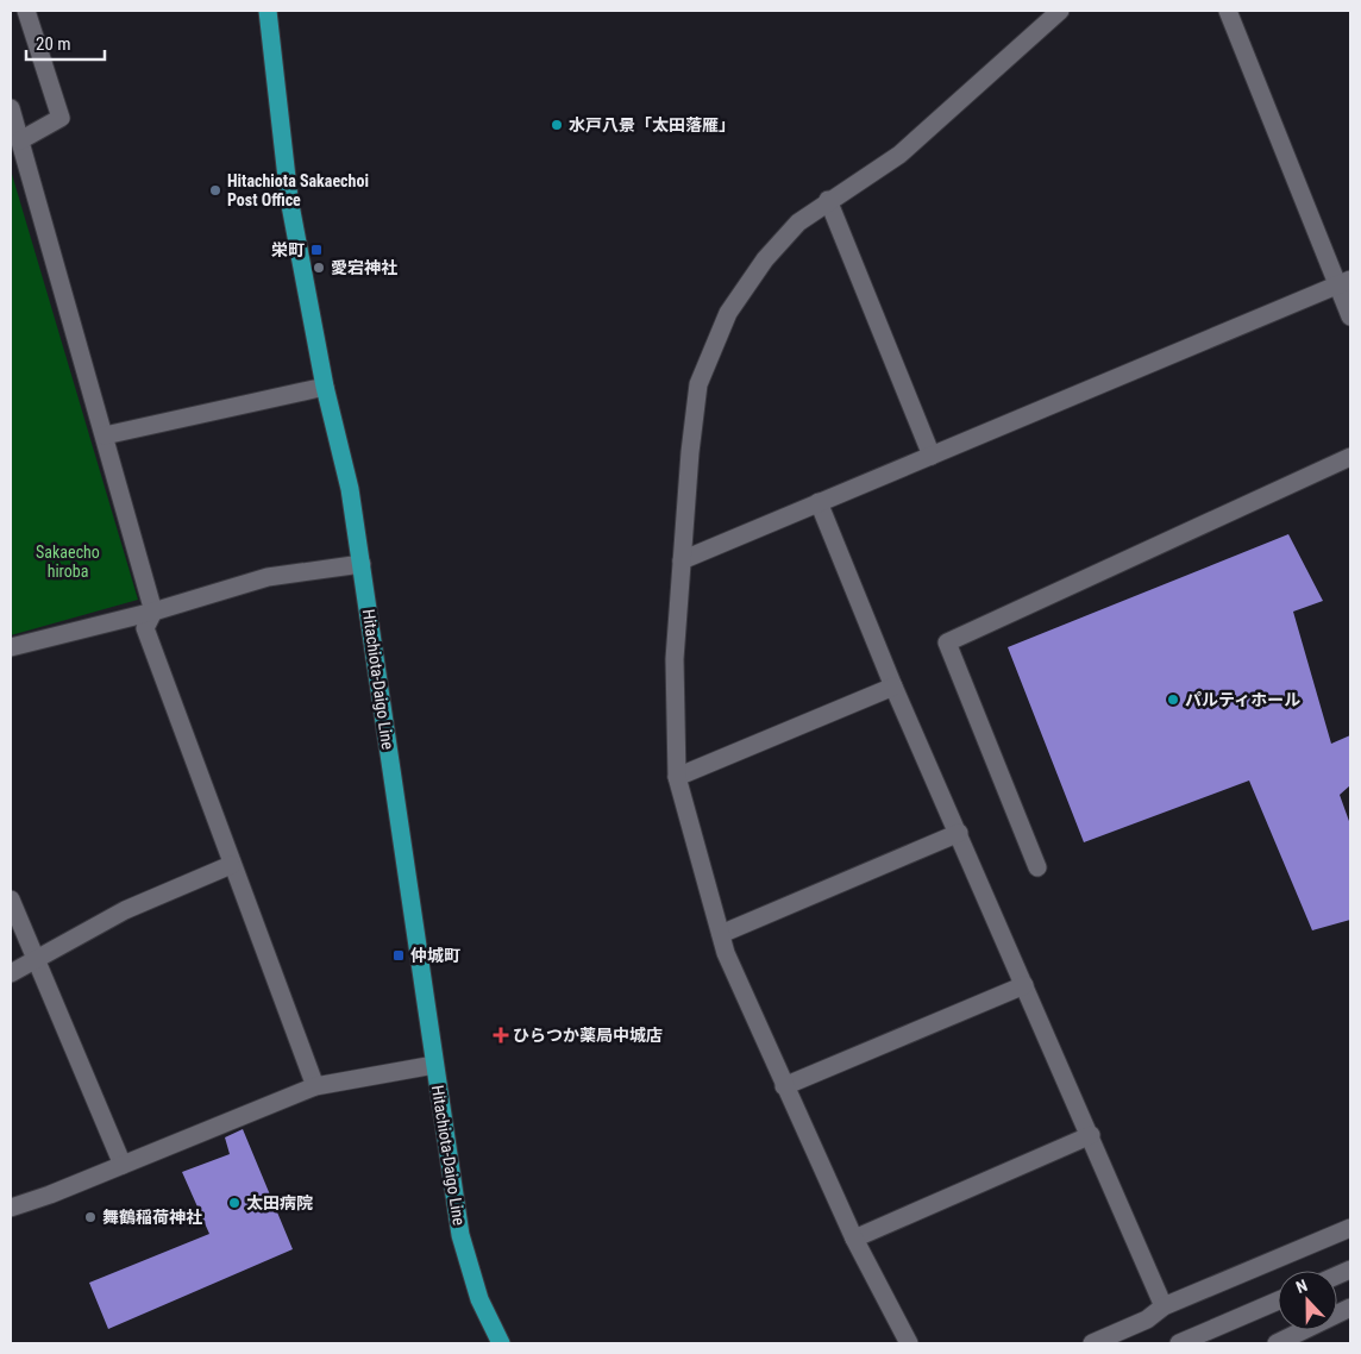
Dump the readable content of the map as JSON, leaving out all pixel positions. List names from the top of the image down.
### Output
{
  "streets": {
    "main road": ["Hitachiota-Daigo Line"]
  },
  "parks": ["Sakaecho hiroba"],
  "places": {
    "other": [
      "水戸八景「太田落雁」",
      "Hitachiota Sakaechoi Post Office",
      "愛宕神社",
      "パルティホール",
      "太田病院",
      "舞鶴稲荷神社"
    ],
    "transit": ["栄町", "仲城町"],
    "health": ["ひらつか薬局中城店"]
  },
  "scale_bar": "20 m",
  "north": "top"
}
